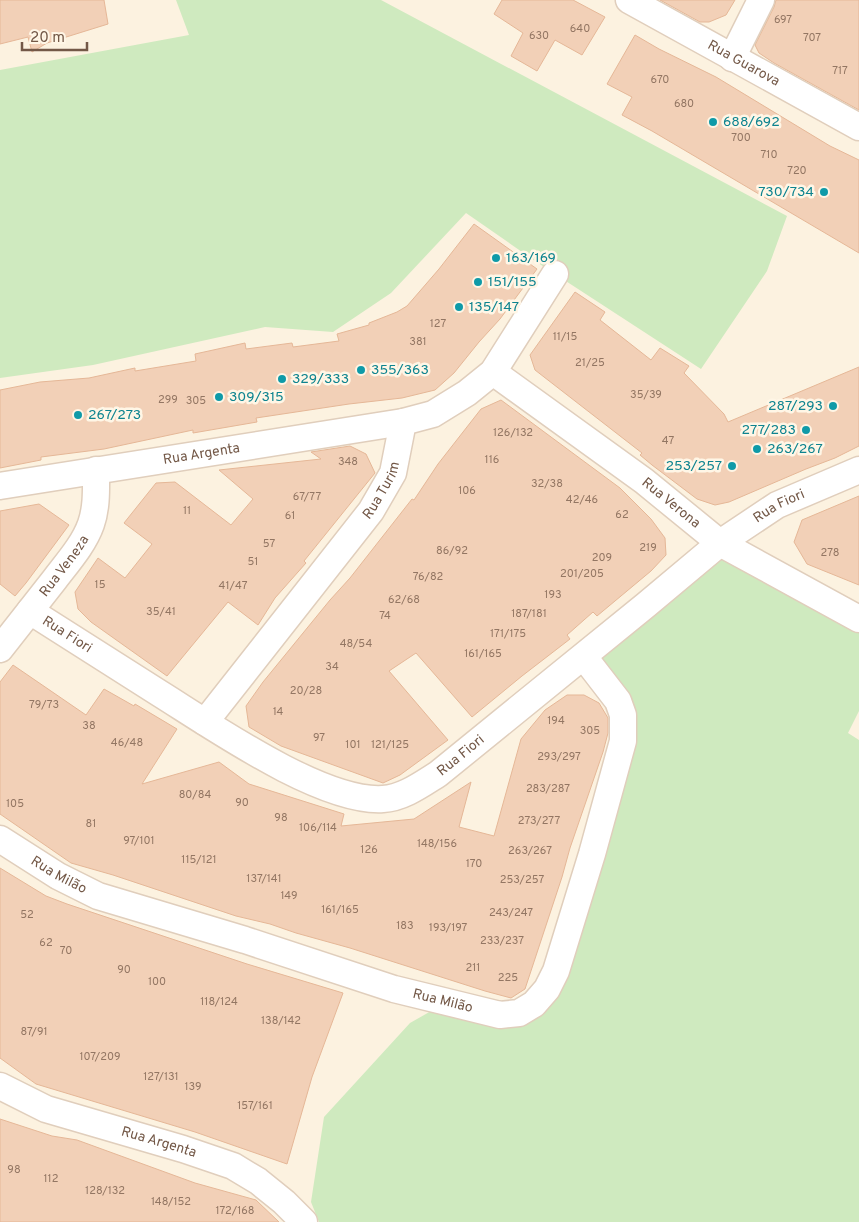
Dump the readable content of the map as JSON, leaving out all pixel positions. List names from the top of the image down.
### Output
{
  "streets": {
    "street": [
      "Rua Guarova",
      "Rua Argenta",
      "Rua Turim",
      "Rua Verona",
      "Rua Fiori",
      "Rua Veneza",
      "Rua Milão"
    ]
  },
  "crossings": [
    ["Rua Argenta", "Rua Turim"],
    ["Rua Argenta", "Rua Veneza"],
    ["Rua Turim", "Rua Fiori"],
    ["Rua Verona", "Rua Fiori"],
    ["Rua Fiori", "Rua Veneza"],
    ["Rua Fiori", "Rua Milão"]
  ],
  "places": [
    "688/692",
    "730/734",
    "163/169",
    "151/155",
    "135/147",
    "355/363",
    "329/333",
    "309/315",
    "287/293",
    "267/273",
    "277/283",
    "263/267",
    "253/257"
  ],
  "house_numbers": [
    "697",
    "640",
    "630",
    "707",
    "717",
    "670",
    "680",
    "700",
    "710",
    "720",
    "127",
    "11/15",
    "381",
    "21/25",
    "35/39",
    "299",
    "305",
    "126/132",
    "47",
    "116",
    "348",
    "32/38",
    "106",
    "67/77",
    "42/46",
    "11",
    "62",
    "61",
    "57",
    "219",
    "86/92",
    "278",
    "209",
    "51",
    "201/205",
    "76/82",
    "15",
    "41/47",
    "193",
    "62/68",
    "35/41",
    "187/181",
    "74",
    "171/175",
    "48/54",
    "161/165",
    "34",
    "20/28",
    "79/73",
    "14",
    "194",
    "38",
    "305",
    "97",
    "46/48",
    "101",
    "121/125",
    "293/297",
    "283/287",
    "80/84",
    "90",
    "105",
    "98",
    "273/277",
    "81",
    "106/114",
    "97/101",
    "148/156",
    "126",
    "263/267",
    "115/121",
    "170",
    "137/141",
    "253/257",
    "149",
    "161/165",
    "243/247",
    "52",
    "183",
    "193/197",
    "233/237",
    "62",
    "70",
    "211",
    "90",
    "225",
    "100",
    "118/124",
    "138/142",
    "87/91",
    "107/209",
    "127/131",
    "139",
    "157/161",
    "98",
    "112",
    "128/132",
    "148/152",
    "172/168"
  ],
  "scale_bar": "20 m"
}
